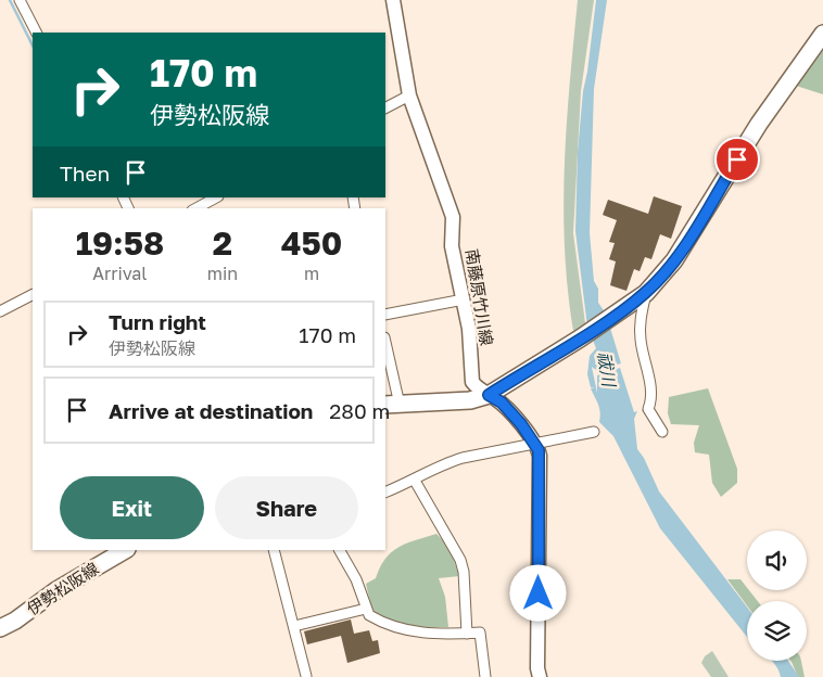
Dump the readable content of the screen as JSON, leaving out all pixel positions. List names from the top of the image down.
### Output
{
  "streets": {
    "main road": ["南藤原竹川線", "伊勢松阪線"]
  },
  "water": ["祓川"],
  "page": {
    "turn": ["170 m", "伊勢松阪線"],
    "then": "Then",
    "eta": [
      "19:58",
      "Arrival",
      "2",
      "min",
      "450",
      "m"
    ],
    "list": [
      {
        "name": "Turn right",
        "note": "伊勢松阪線",
        "value": "170 m"
      },
      {
        "name": "Arrive at destination",
        "value": "280 m"
      }
    ],
    "buttons": ["Exit", "Share"]
  }
}
